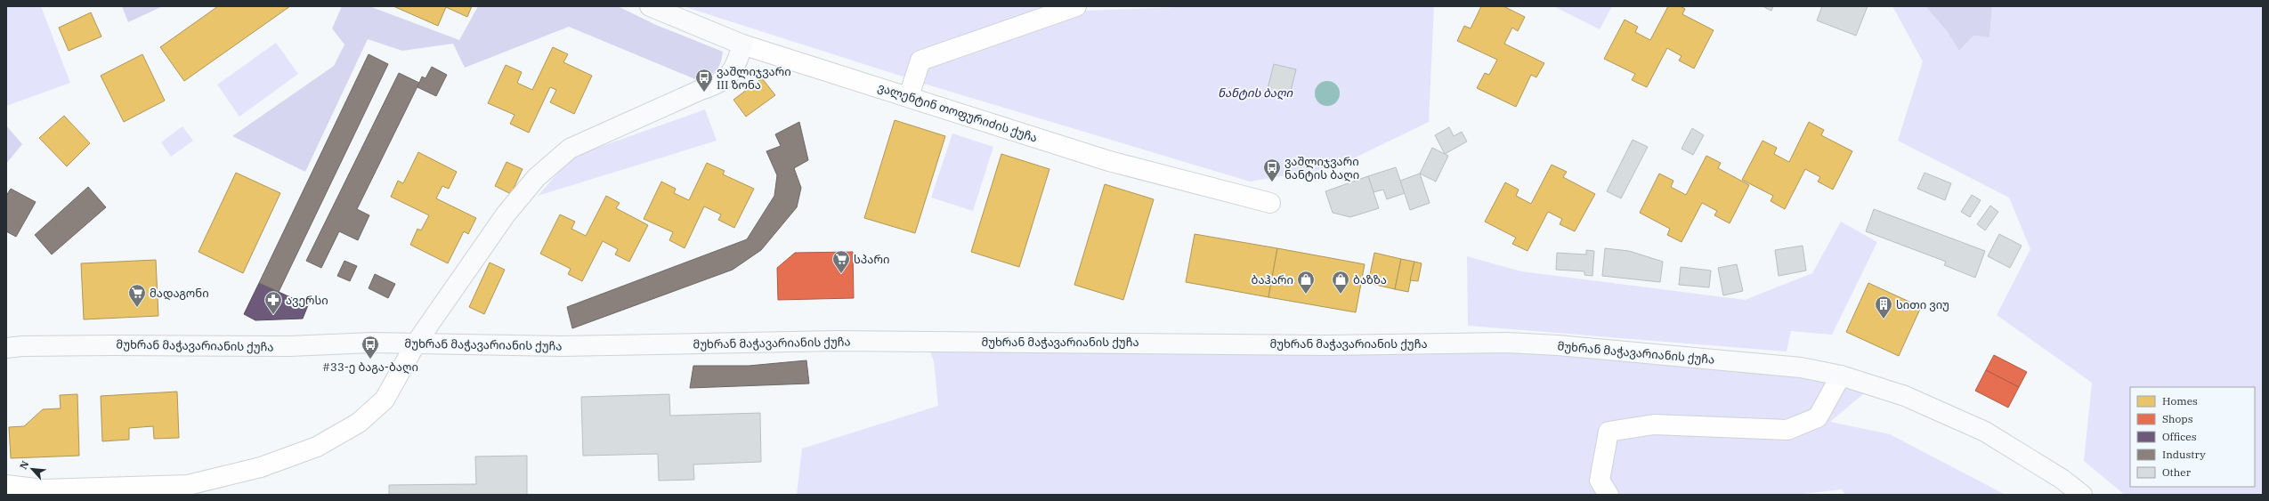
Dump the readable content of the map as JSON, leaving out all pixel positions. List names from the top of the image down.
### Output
{
  "streets": {
    "main road": ["ვალენტინ თოფურიძის ქუჩა", "მუხრან მაჭავარიანის ქუჩა"]
  },
  "parks": ["ნანტის ბაღი"],
  "places": {
    "bus stop": ["ვაშლიჯვარი III ზონა", "ვაშლიჯვარი ნანტის ბაღი", "#33-ე ბაგა-ბაღი"],
    "supermarket": ["სპარი", "მადაგონი"],
    "shop": ["ბაჰარი", "ბაზზა"],
    "pharmacy": ["ავერსი"],
    "building": ["სითი ვიუ"]
  },
  "legend": [
    "Homes",
    "Shops",
    "Offices",
    "Industry",
    "Other"
  ],
  "north": "top left"
}
